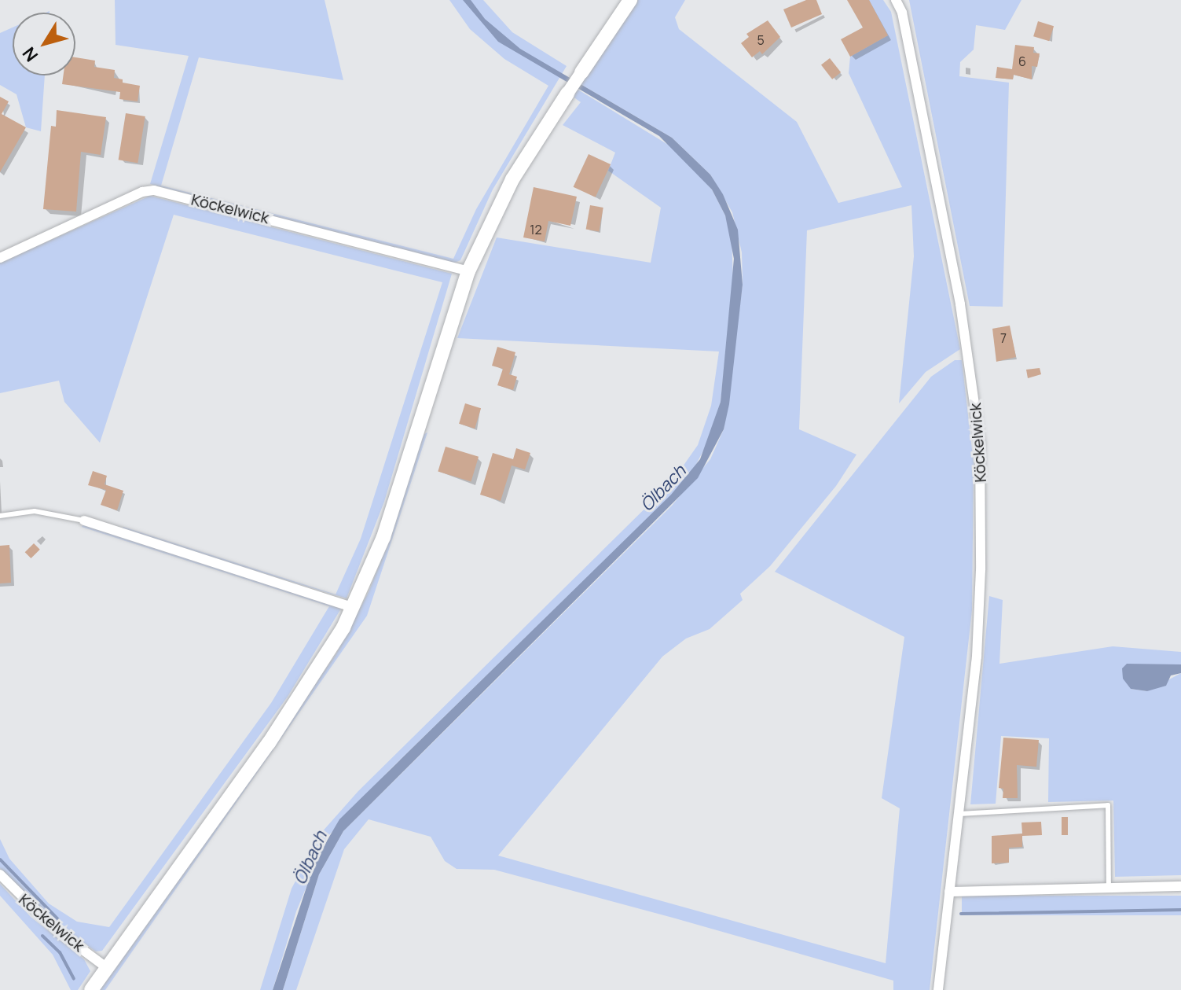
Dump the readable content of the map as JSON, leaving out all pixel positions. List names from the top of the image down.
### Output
{
  "streets": {
    "street": ["Köckelwick"]
  },
  "water": ["Ölbach"],
  "house_numbers": [
    "5",
    "6",
    "12",
    "7"
  ],
  "north": "bottom left"
}
